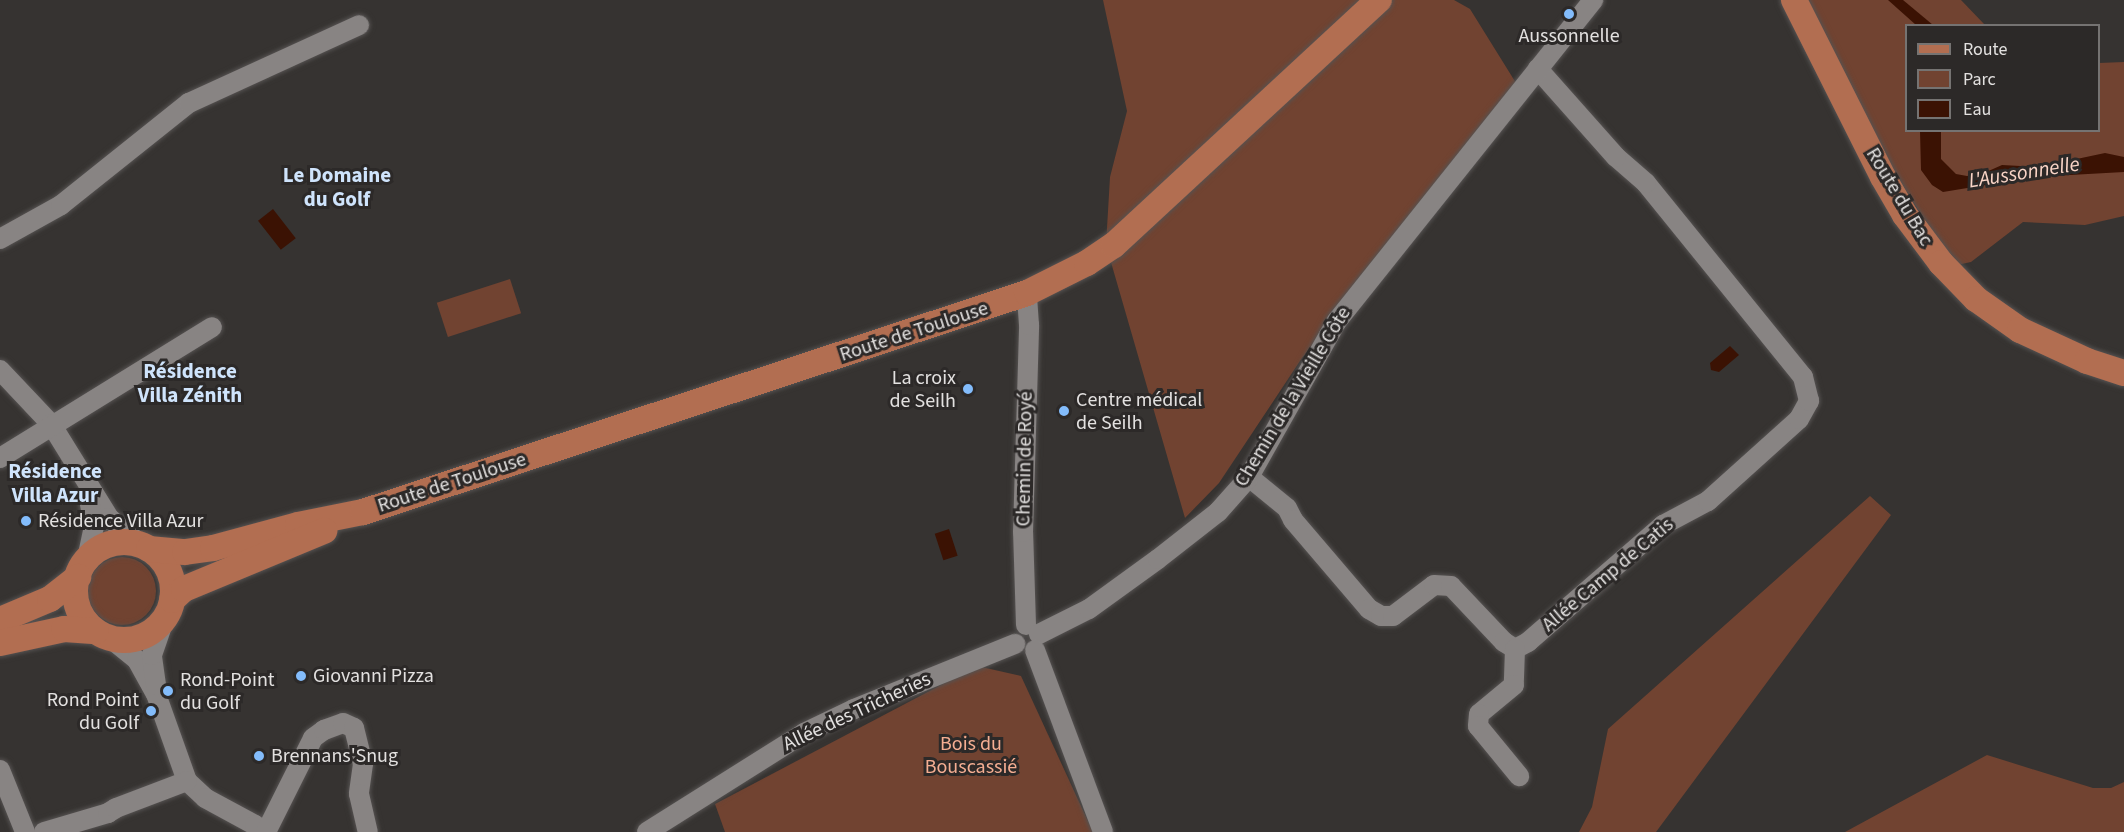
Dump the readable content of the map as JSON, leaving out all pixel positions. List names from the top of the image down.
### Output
{
  "streets": {
    "main road": ["Route du Bac", "Route de Toulouse"],
    "street": [
      "Chemin de la Vieille Côte",
      "Chemin de Royé",
      "Allée Camp de Catis",
      "Allée des Tricheries"
    ]
  },
  "crossings": [
    ["Route de Toulouse", "Chemin de Royé"],
    ["Chemin de la Vieille Côte", "Chemin de Royé"],
    ["Chemin de la Vieille Côte", "Allée Camp de Catis"],
    ["Chemin de la Vieille Côte", "Allée des Tricheries"],
    ["Chemin de Royé", "Allée des Tricheries"]
  ],
  "districts": ["Le Domaine du Golf", "Résidence Villa Zénith", "Résidence Villa Azur"],
  "water": ["L'Aussonnelle"],
  "parks": ["Bois du Bouscassié"],
  "places": [
    "Aussonnelle",
    "La croix de Seilh",
    "Centre médical de Seilh",
    "Résidence Villa Azur",
    "Giovanni Pizza",
    "Rond-Point du Golf",
    "Rond Point du Golf",
    "Brennans'Snug"
  ],
  "legend": ["Route", "Parc", "Eau"]
}
